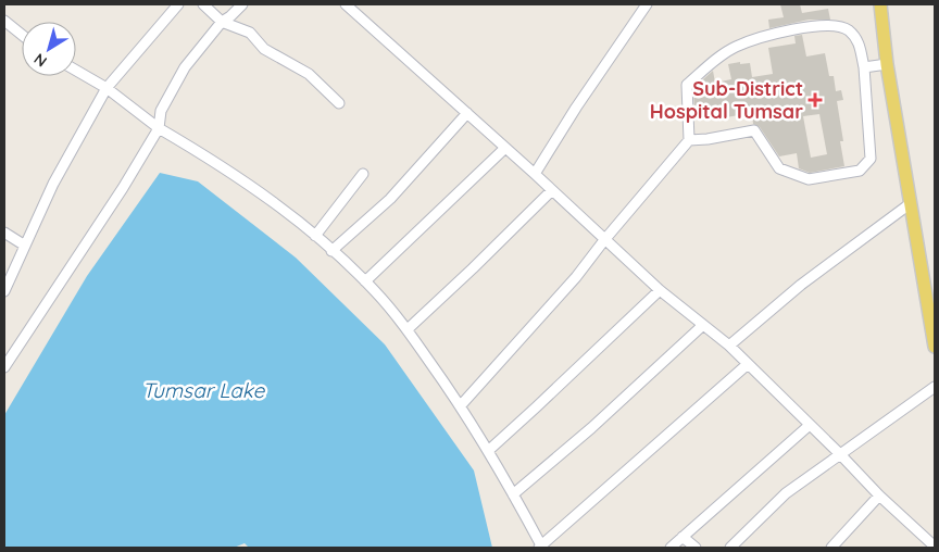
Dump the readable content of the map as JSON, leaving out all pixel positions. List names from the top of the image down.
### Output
{
  "water": ["Tumsar Lake"],
  "places": {
    "health": ["Sub-District Hospital Tumsar"]
  },
  "north": "bottom left"
}
